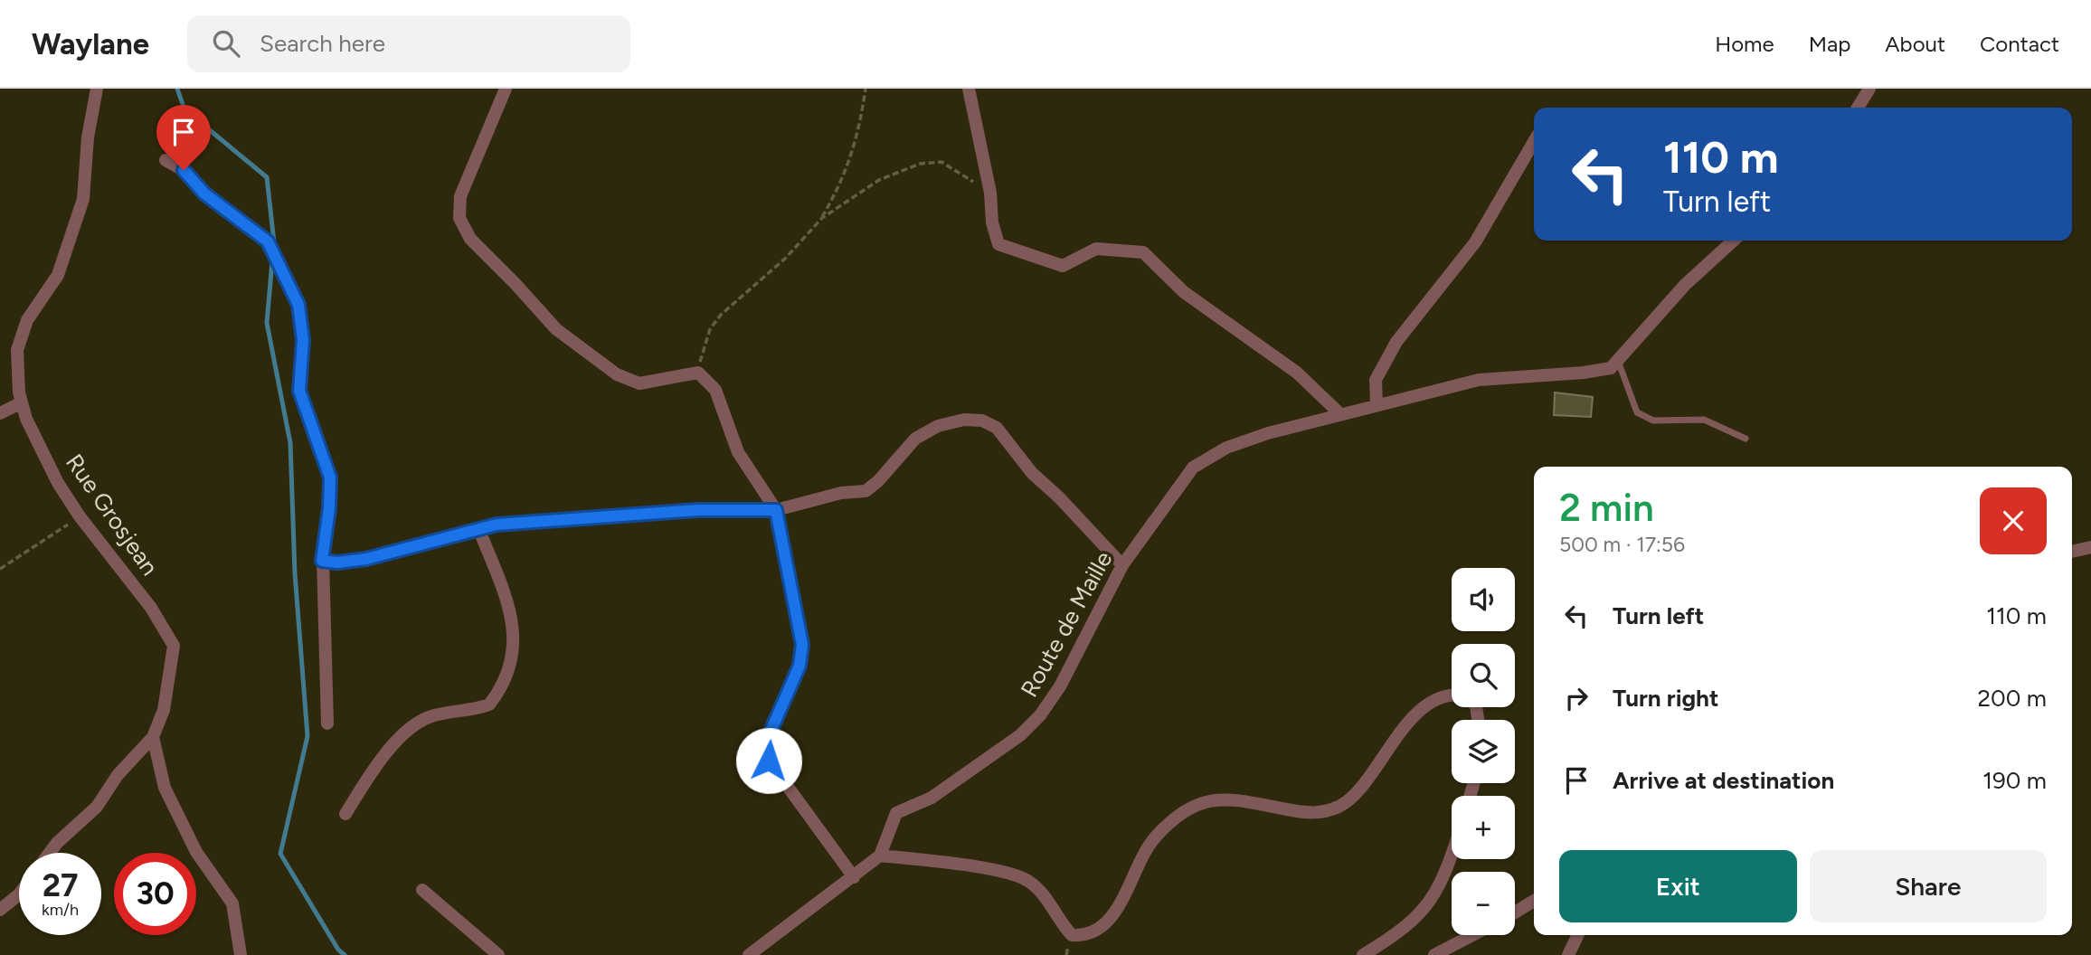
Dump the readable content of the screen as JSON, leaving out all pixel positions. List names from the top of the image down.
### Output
{
  "streets": {
    "street": ["Rue Grosjean", "Route de Maille"]
  },
  "page": {
    "header": "Waylane",
    "search": "Search here",
    "nav": [
      "Home",
      "Map",
      "About",
      "Contact"
    ],
    "turn": ["110 m", "Turn left"],
    "heading": ["2 min", "500 m · 17:56"],
    "map_buttons": ["+", "−"],
    "list": [
      {
        "name": "Turn left",
        "value": "110 m"
      },
      {
        "name": "Turn right",
        "value": "200 m"
      },
      {
        "name": "Arrive at destination",
        "value": "190 m"
      }
    ],
    "buttons": ["Exit", "Share"],
    "speed": "27 km/h",
    "limit": "30"
  }
}
